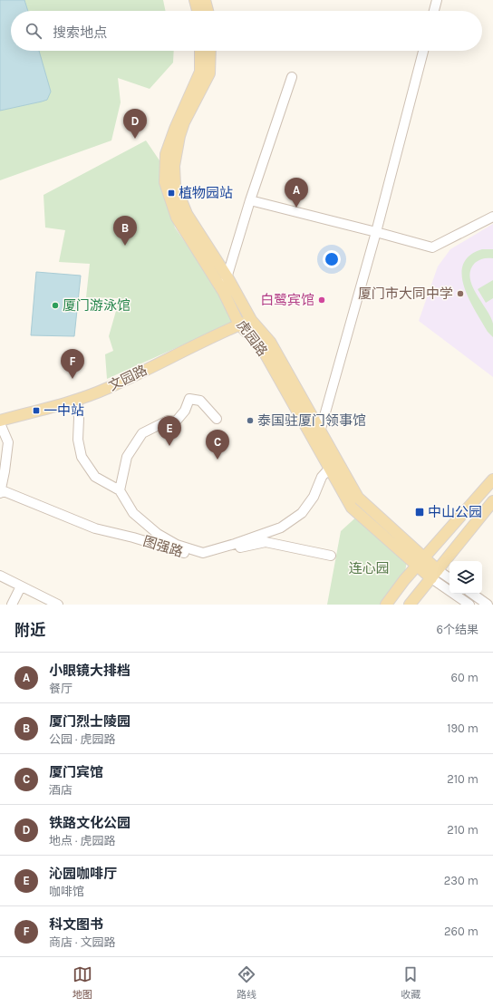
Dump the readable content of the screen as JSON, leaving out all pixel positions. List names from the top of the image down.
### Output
{
  "streets": {
    "main road": ["虎园路", "文园路"],
    "street": ["图强路"]
  },
  "crossings": [
    ["虎园路", "文园路"]
  ],
  "parks": ["连心园"],
  "places": {
    "transit": ["植物园站", "一中站", "中山公园"],
    "other": [
      "厦门市大同中学",
      "白鹭宾馆",
      "厦门游泳馆",
      "泰国驻厦门领事馆"
    ]
  },
  "page": {
    "search": "搜索地点",
    "pins": [
      "D",
      "A",
      "B",
      "F",
      "E",
      "C"
    ],
    "heading": ["附近", "6个结果"],
    "list": [
      {
        "mark": "A",
        "name": "小眼镜大排档",
        "note": "餐厅",
        "value": "60 m"
      },
      {
        "mark": "B",
        "name": "厦门烈士陵园",
        "note": "公园 · 虎园路",
        "value": "190 m"
      },
      {
        "mark": "C",
        "name": "厦门宾馆",
        "note": "酒店",
        "value": "210 m"
      },
      {
        "mark": "D",
        "name": "铁路文化公园",
        "note": "地点 · 虎园路",
        "value": "210 m"
      },
      {
        "mark": "E",
        "name": "沁园咖啡厅",
        "note": "咖啡馆",
        "value": "230 m"
      },
      {
        "mark": "F",
        "name": "科文图书",
        "note": "商店 · 文园路",
        "value": "260 m"
      }
    ],
    "nav": ["地图", "路线", "收藏"]
  }
}
